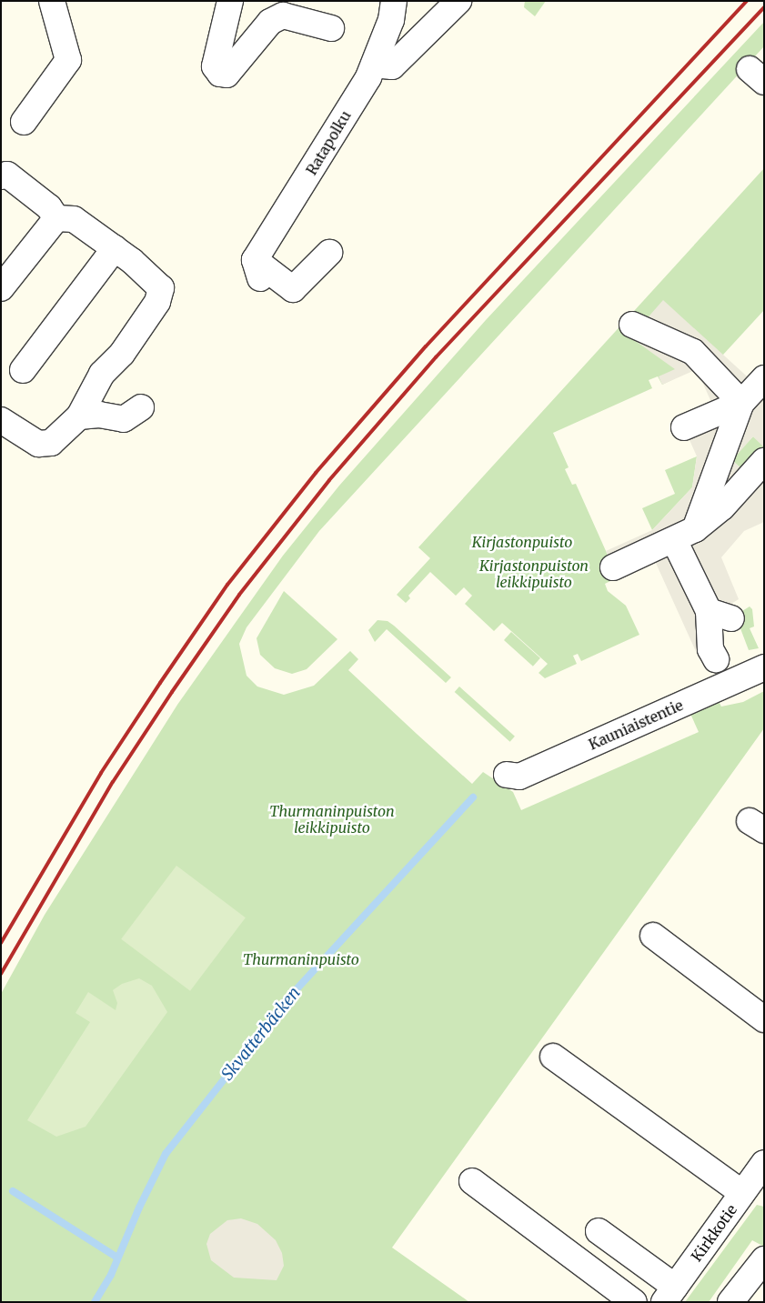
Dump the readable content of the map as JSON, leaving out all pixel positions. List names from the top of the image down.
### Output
{
  "streets": {
    "street": ["Ratapolku", "Kauniaistentie", "Kirkkotie"]
  },
  "water": ["Skvatterbäcken"],
  "parks": [
    "Kirjastonpuisto",
    "Kirjastonpuiston leikkipuisto",
    "Thurmaninpuiston leikkipuisto",
    "Thurmaninpuisto"
  ]
}
